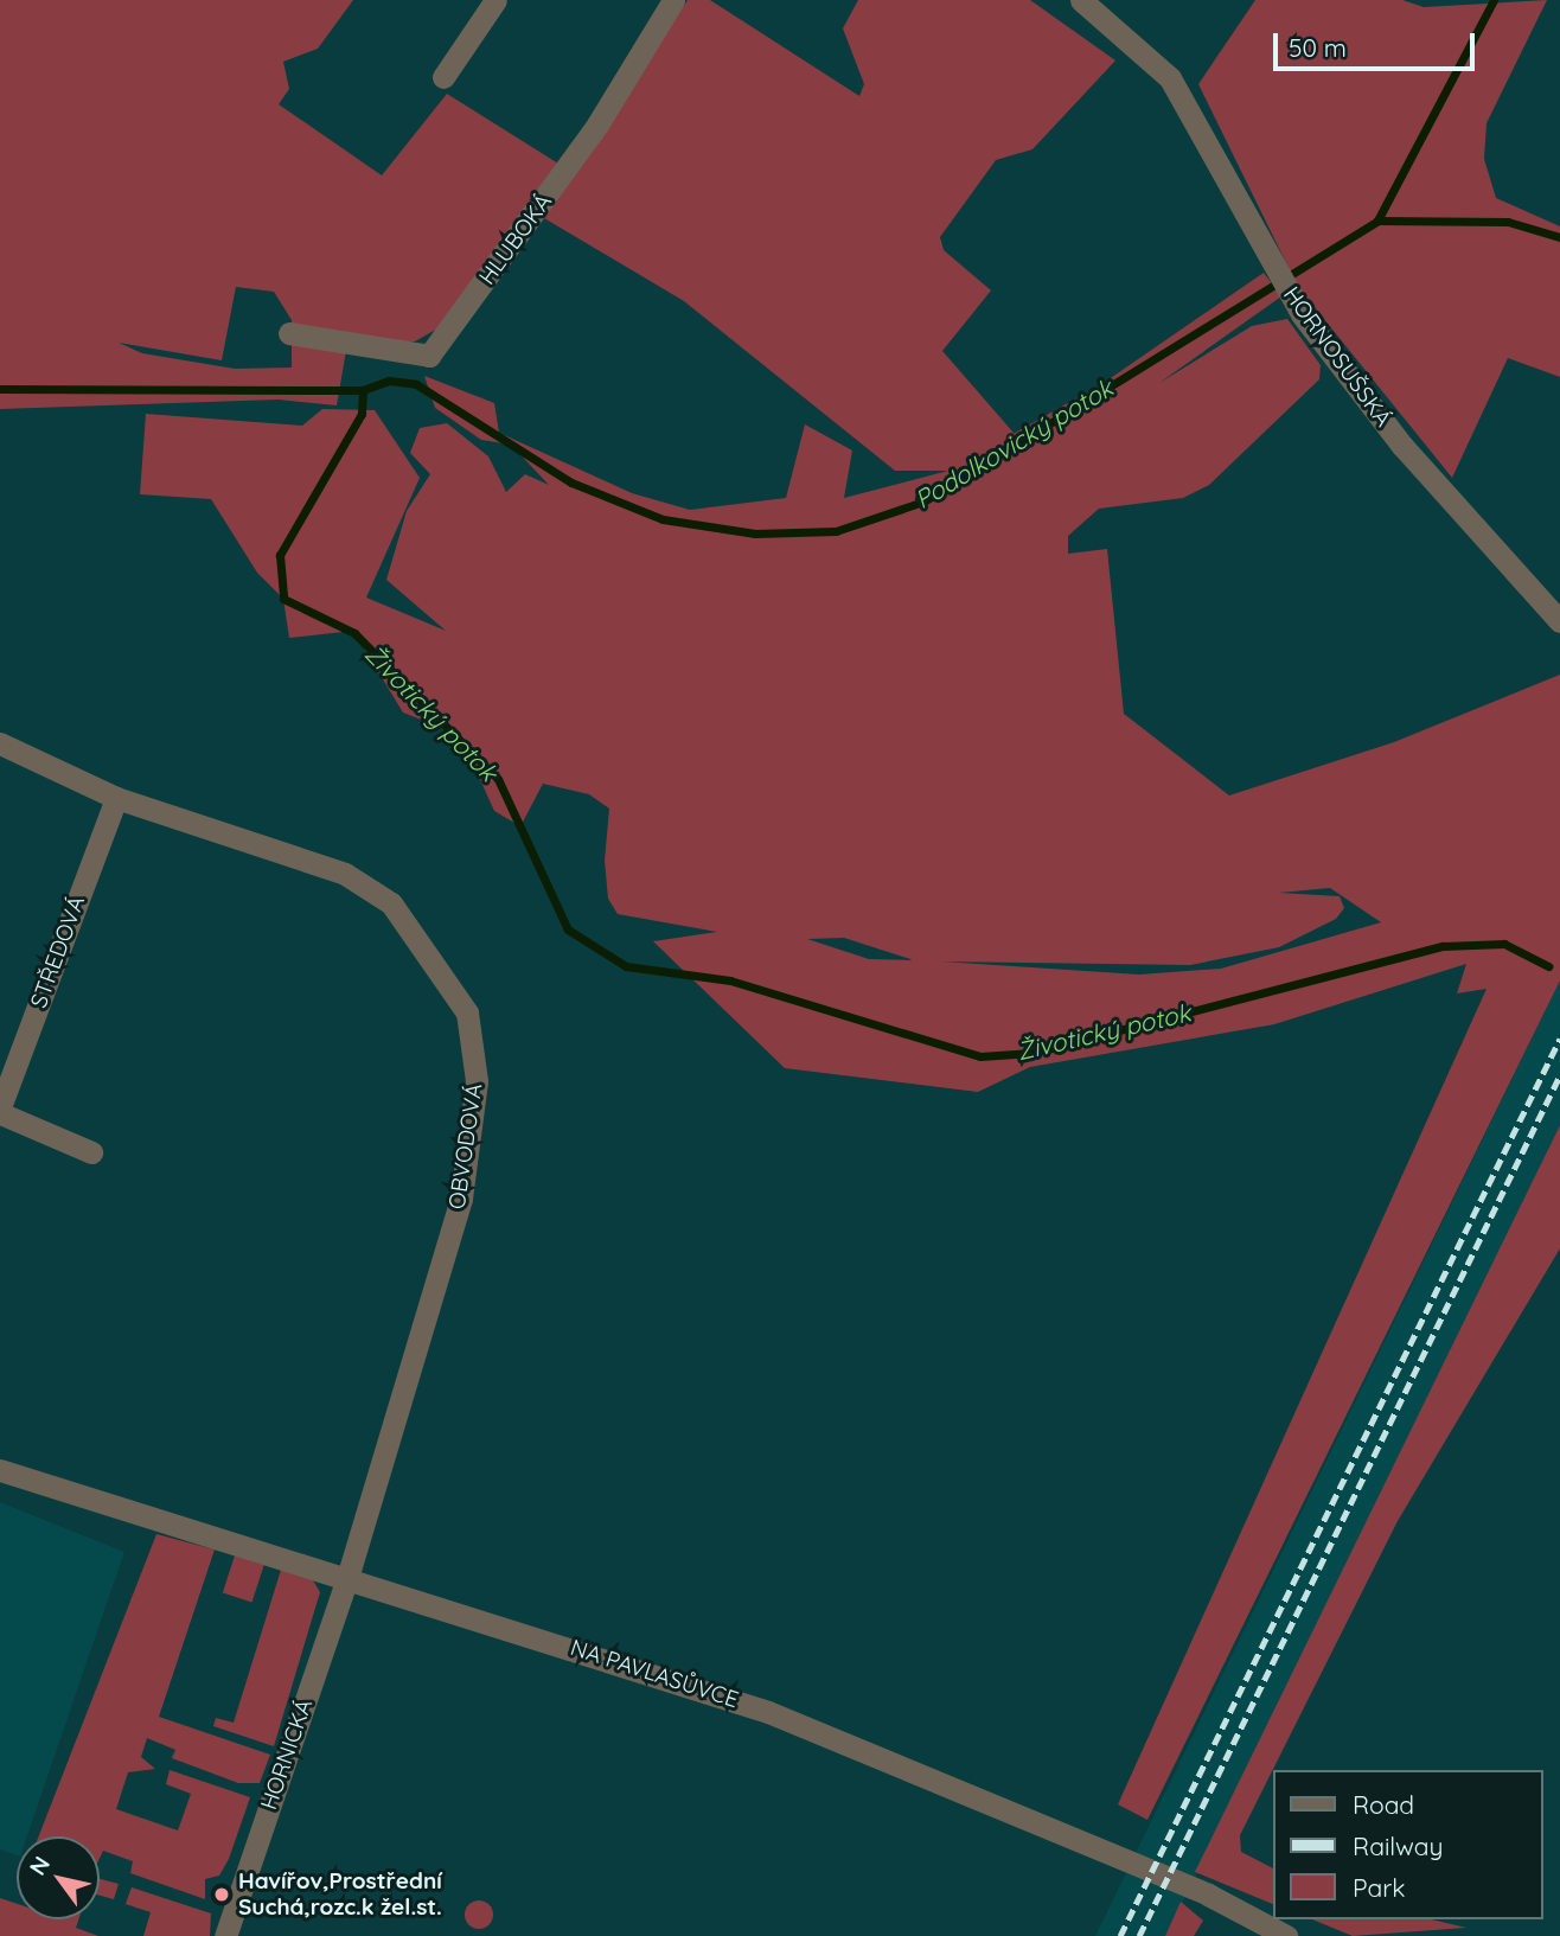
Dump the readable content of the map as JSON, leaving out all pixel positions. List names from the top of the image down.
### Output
{
  "streets": {
    "street": [
      "HLUBOKÁ",
      "HORNOSUŠSKÁ",
      "STŘEDOVÁ",
      "OBVODOVÁ",
      "NA PAVLASŮVCE",
      "HORNICKÁ"
    ]
  },
  "crossings": [
    ["STŘEDOVÁ", "OBVODOVÁ"],
    ["OBVODOVÁ", "NA PAVLASŮVCE"],
    ["OBVODOVÁ", "HORNICKÁ"],
    ["NA PAVLASŮVCE", "HORNICKÁ"]
  ],
  "water": ["Podolkovický potok", "Životický potok"],
  "places": ["Havířov,Prostřední Suchá,rozc.k žel.st."],
  "legend": ["Road", "Railway", "Park"],
  "scale_bar": "50 m",
  "north": "top left"
}
